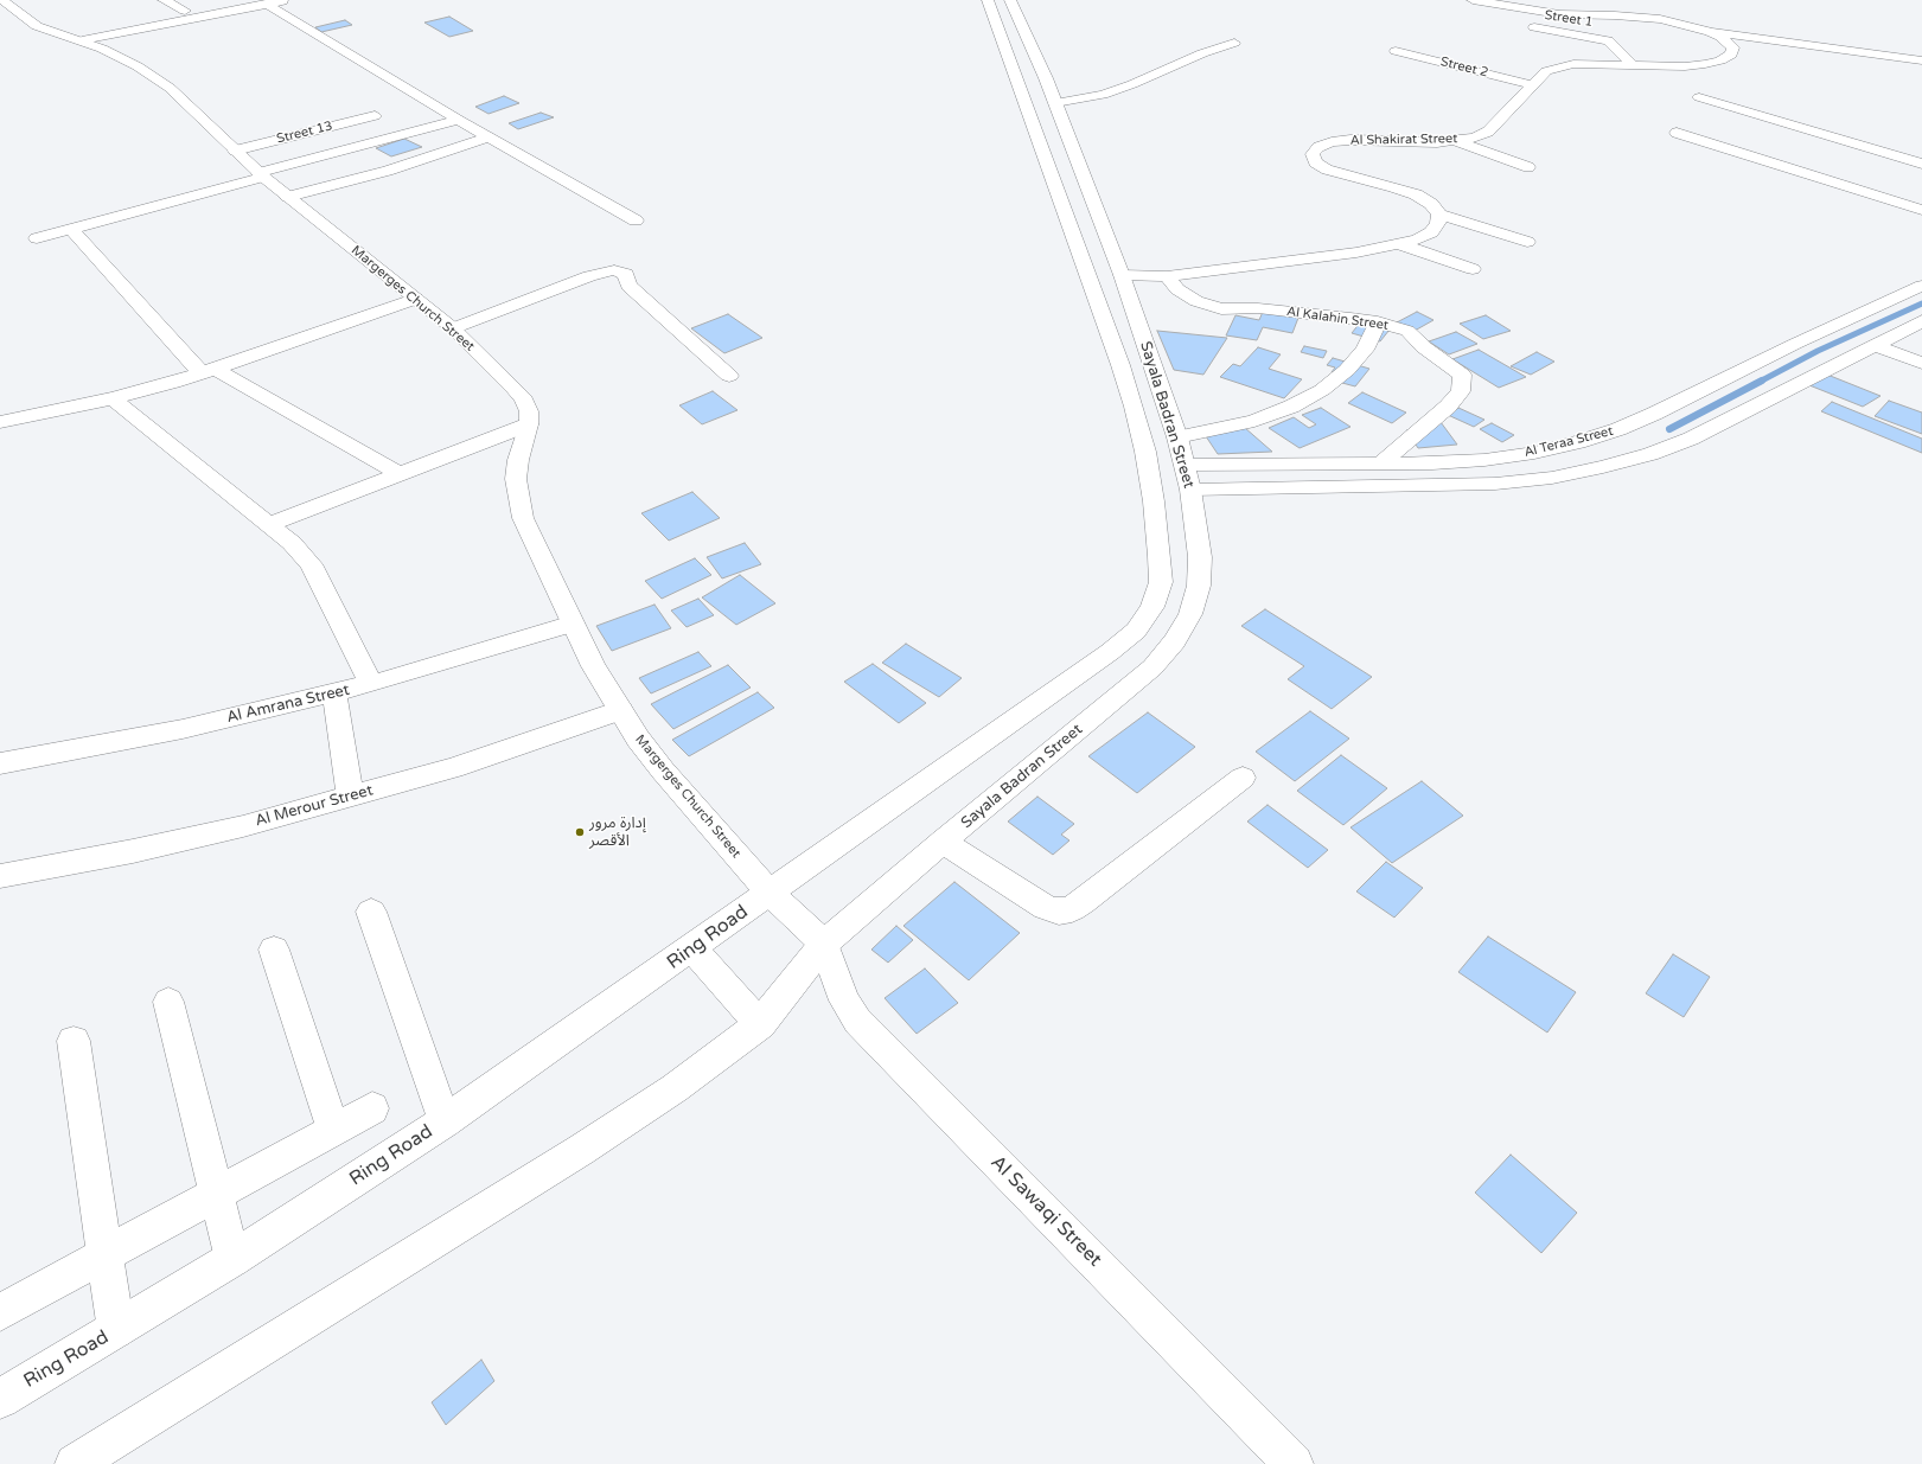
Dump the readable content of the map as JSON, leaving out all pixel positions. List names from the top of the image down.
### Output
{
  "streets": {
    "street": [
      "Street 1",
      "Street 2",
      "Street 13",
      "Al Shakirat Street",
      "Margerges Church Street",
      "Al Kalahin Street",
      "Sayala Badran Street",
      "Al Teraa Street",
      "Al Amrana Street",
      "Al Merour Street",
      "Ring Road",
      "Al Sawaqi Street"
    ]
  },
  "crossings": [
    ["Street 1", "Al Shakirat Street"],
    ["Street 2", "Al Shakirat Street"],
    ["Street 13", "Margerges Church Street"],
    ["Margerges Church Street", "Sayala Badran Street"],
    ["Margerges Church Street", "Al Amrana Street"],
    ["Margerges Church Street", "Al Merour Street"],
    ["Margerges Church Street", "Ring Road"],
    ["Margerges Church Street", "Al Sawaqi Street"],
    ["Al Kalahin Street", "Al Teraa Street"],
    ["Sayala Badran Street", "Al Teraa Street"],
    ["Sayala Badran Street", "Ring Road"],
    ["Sayala Badran Street", "Al Sawaqi Street"]
  ],
  "places": ["إدارة مرور الأقصر"]
}
